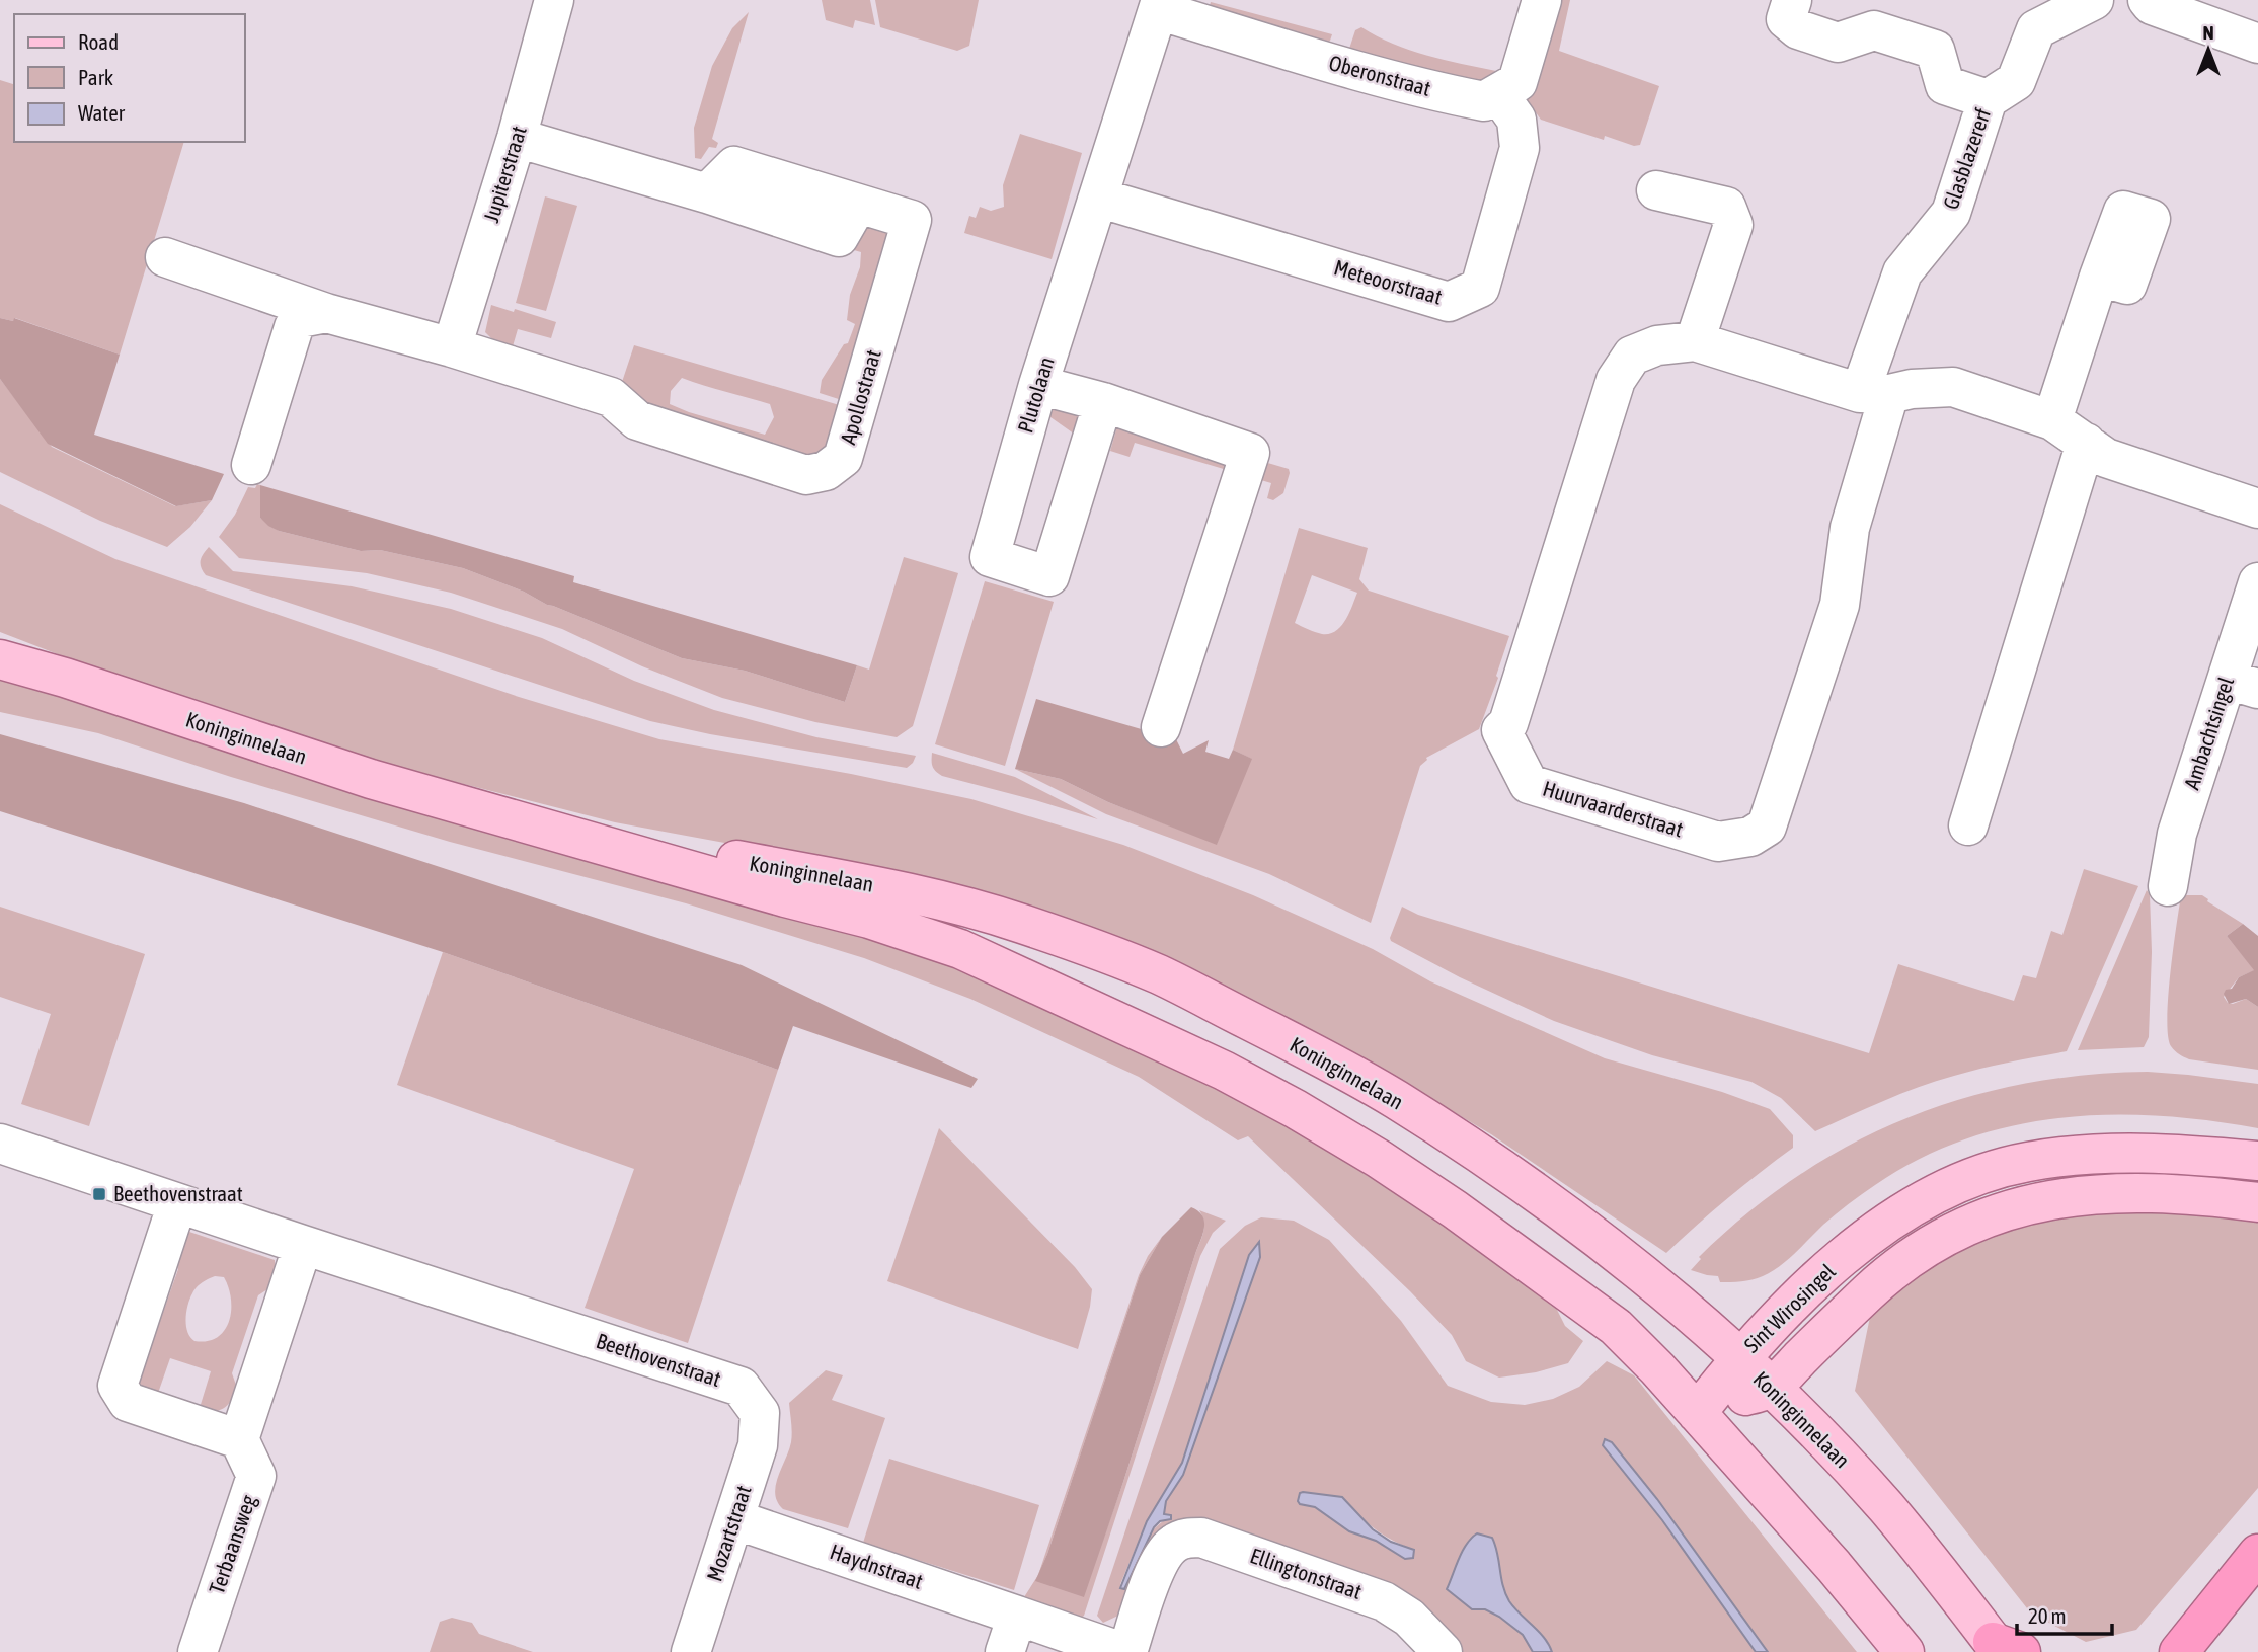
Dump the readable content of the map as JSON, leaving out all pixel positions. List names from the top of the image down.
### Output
{
  "streets": {
    "main road": ["Koninginnelaan", "Sint Wirosingel"],
    "street": [
      "Oberonstraat",
      "Glasblazererf",
      "Jupiterstraat",
      "Meteoorstraat",
      "Plutolaan",
      "Apollostraat",
      "Ambachtsingel",
      "Huurvaarderstraat",
      "Beethovenstraat",
      "Mozartstraat",
      "Terbaansweg",
      "Haydnstraat",
      "Ellingtonstraat"
    ]
  },
  "crossings": [
    ["Oberonstraat", "Meteoorstraat"],
    ["Oberonstraat", "Plutolaan"],
    ["Glasblazererf", "Huurvaarderstraat"],
    ["Jupiterstraat", "Apollostraat"],
    ["Meteoorstraat", "Plutolaan"],
    ["Koninginnelaan", "Sint Wirosingel"],
    ["Beethovenstraat", "Mozartstraat"],
    ["Mozartstraat", "Haydnstraat"],
    ["Haydnstraat", "Ellingtonstraat"]
  ],
  "places": {
    "transit": ["Beethovenstraat"]
  },
  "legend": ["Road", "Park", "Water"],
  "scale_bar": "20 m",
  "north": "top"
}
